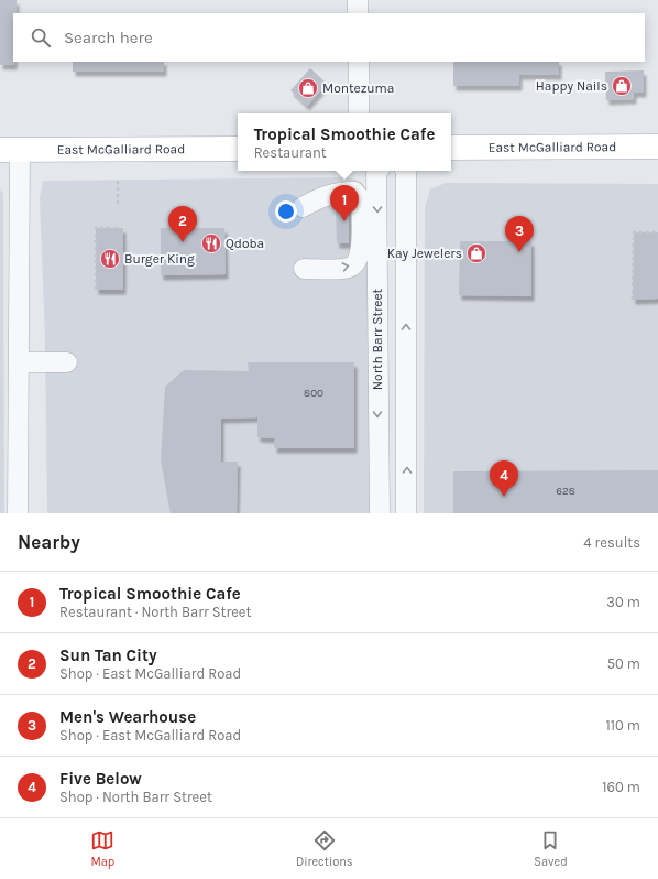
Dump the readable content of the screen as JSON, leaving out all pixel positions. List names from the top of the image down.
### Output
{
  "streets": {
    "main road": ["East McGalliard Road"],
    "street": ["North Barr Street"]
  },
  "places": {
    "shop": ["Happy Nails", "Montezuma", "Kay Jewelers"],
    "restaurant": ["Qdoba", "Burger King"]
  },
  "house_numbers": ["800", "628"],
  "page": {
    "search": "Search here",
    "popup": ["Tropical Smoothie Cafe", "Restaurant"],
    "pins": [
      "1",
      "2",
      "3",
      "4"
    ],
    "heading": ["Nearby", "4 results"],
    "list": [
      {
        "mark": "1",
        "name": "Tropical Smoothie Cafe",
        "note": "Restaurant · North Barr Street",
        "value": "30 m"
      },
      {
        "mark": "2",
        "name": "Sun Tan City",
        "note": "Shop · East McGalliard Road",
        "value": "50 m"
      },
      {
        "mark": "3",
        "name": "Men's Wearhouse",
        "note": "Shop · East McGalliard Road",
        "value": "110 m"
      },
      {
        "mark": "4",
        "name": "Five Below",
        "note": "Shop · North Barr Street",
        "value": "160 m"
      }
    ],
    "nav": ["Map", "Directions", "Saved"]
  }
}
